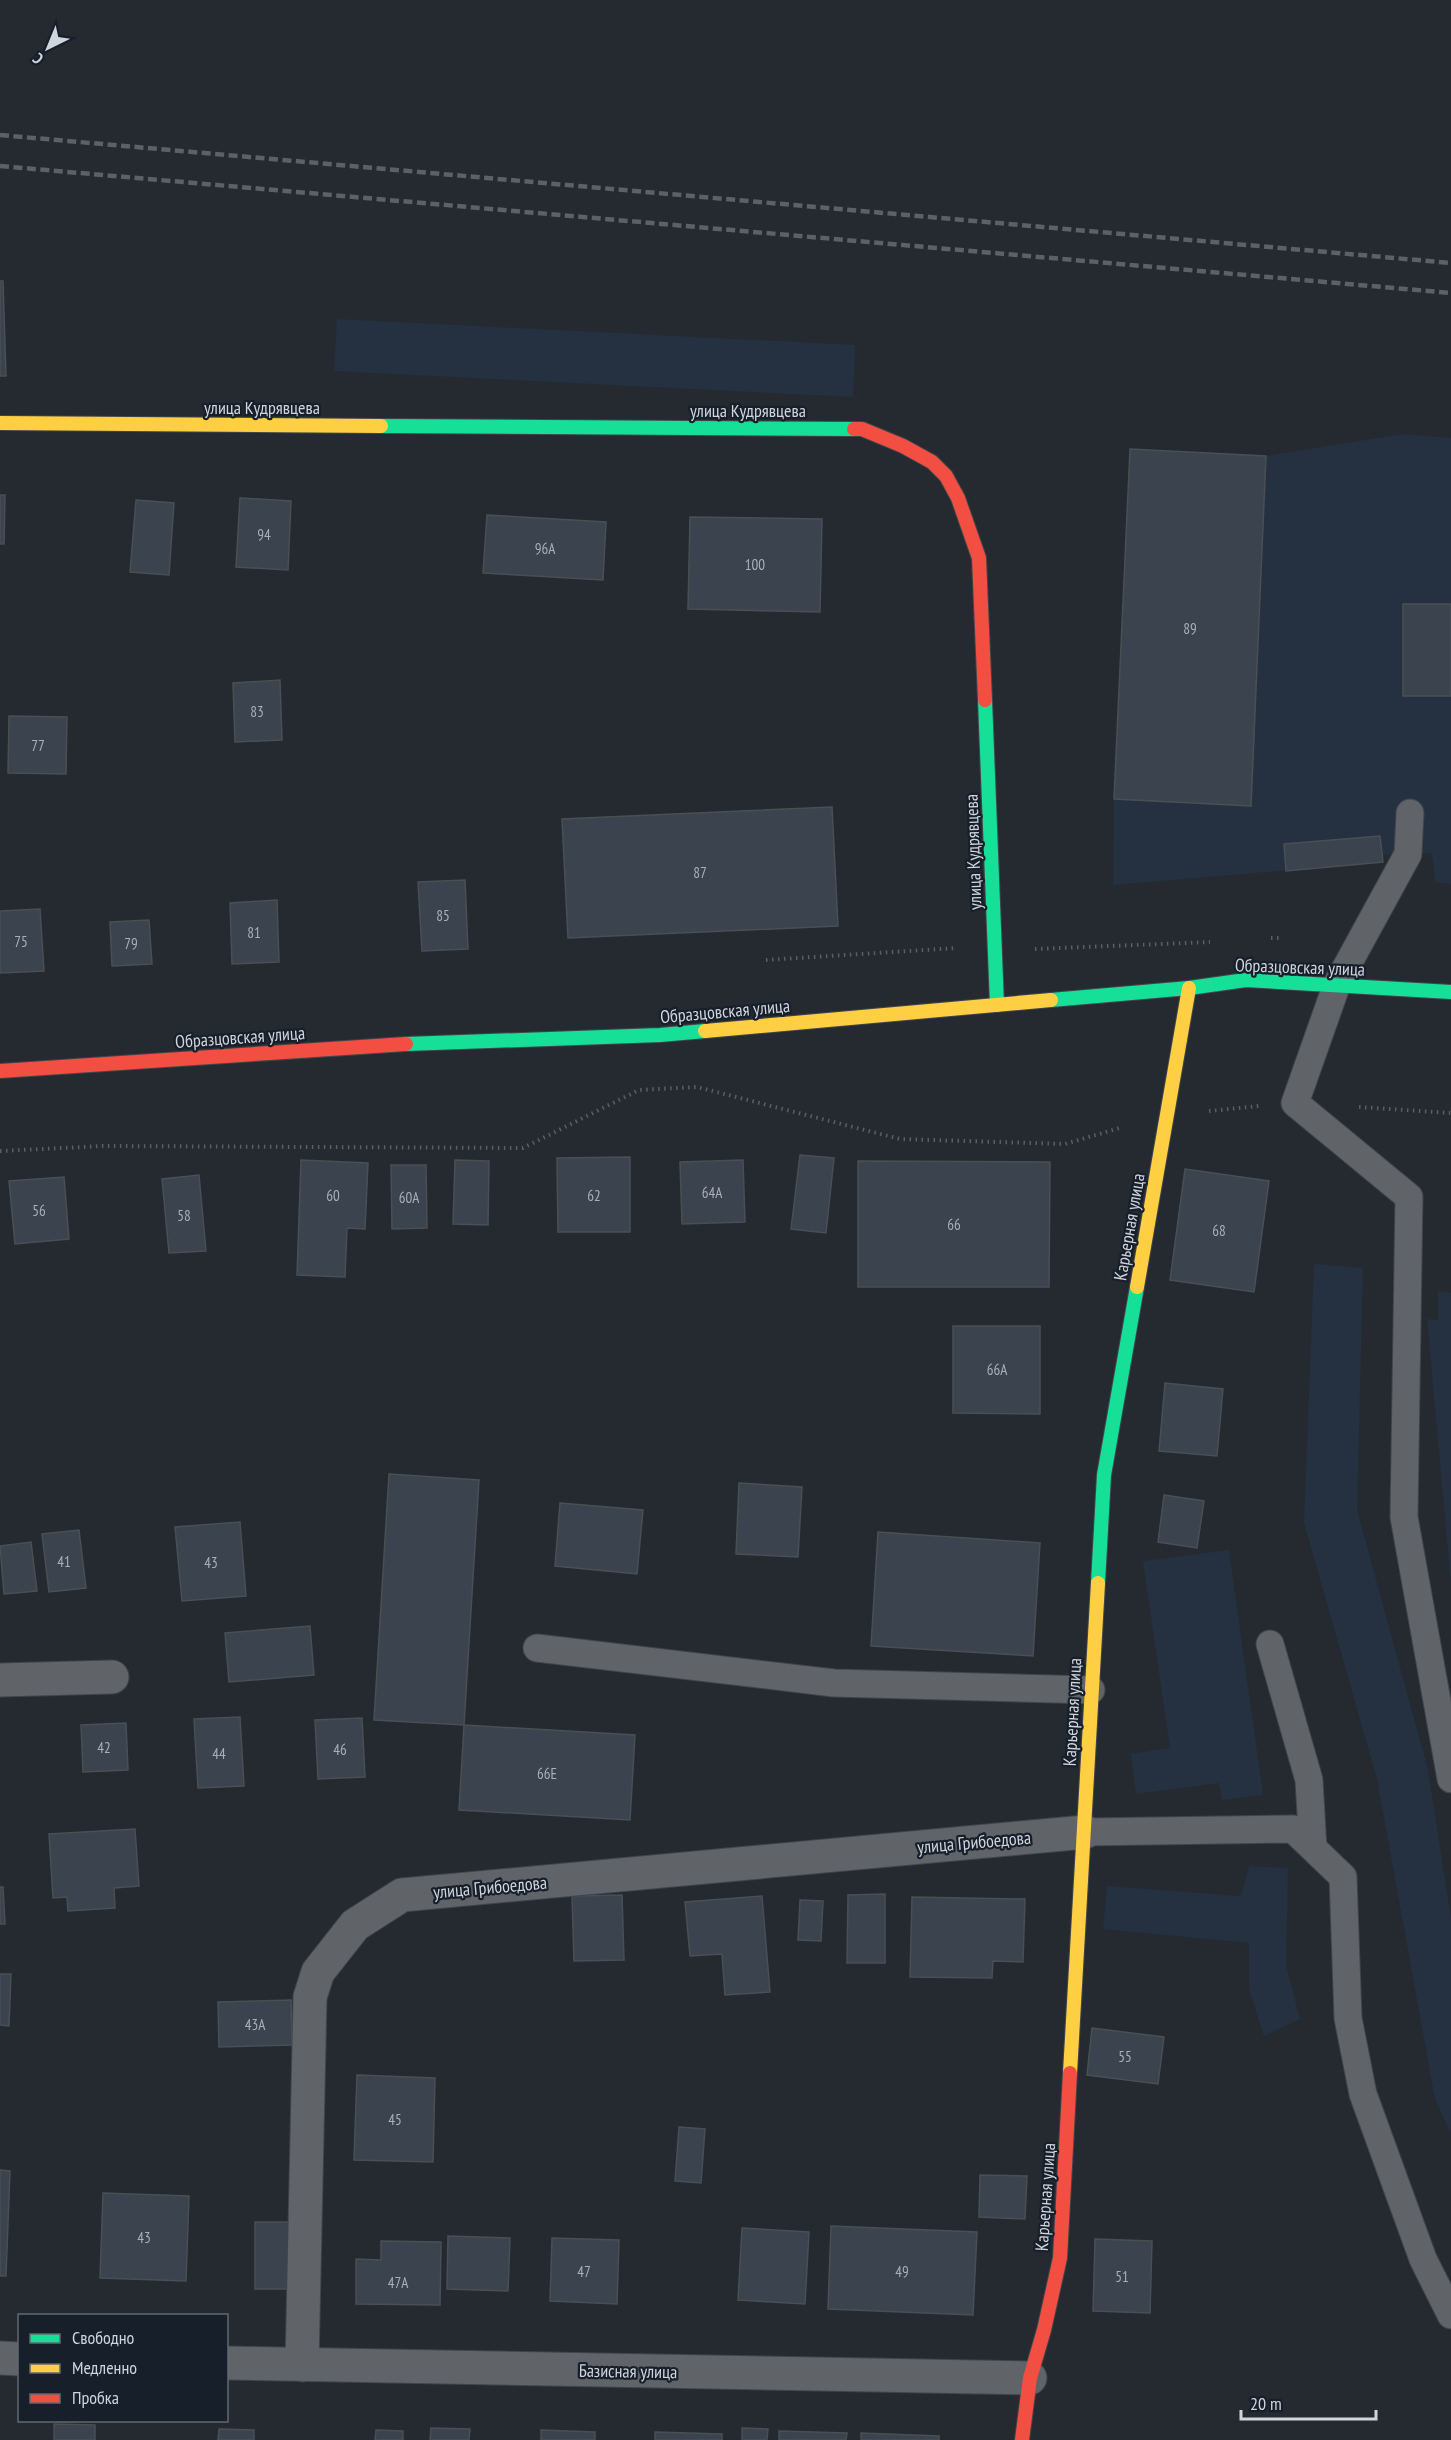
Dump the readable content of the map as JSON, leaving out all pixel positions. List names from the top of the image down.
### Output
{
  "streets": {
    "street": [
      "улица Кудрявцева",
      "Образцовская улица",
      "Карьерная улица",
      "улица Грибоедова",
      "Базисная улица"
    ]
  },
  "crossings": [
    ["улица Кудрявцева", "Образцовская улица"],
    ["Образцовская улица", "Карьерная улица"],
    ["Карьерная улица", "улица Грибоедова"],
    ["Карьерная улица", "Базисная улица"],
    ["улица Грибоедова", "Базисная улица"]
  ],
  "house_numbers": [
    "94",
    "96А",
    "100",
    "89",
    "83",
    "77",
    "87",
    "85",
    "81",
    "75",
    "79",
    "64А",
    "60",
    "62",
    "60А",
    "56",
    "58",
    "66",
    "68",
    "66А",
    "41",
    "43",
    "42",
    "46",
    "44",
    "66Е",
    "43А",
    "55",
    "45",
    "43",
    "47",
    "49",
    "51",
    "47А"
  ],
  "legend": ["Свободно", "Медленно", "Пробка"],
  "scale_bar": "20 m",
  "north": "bottom left"
}
